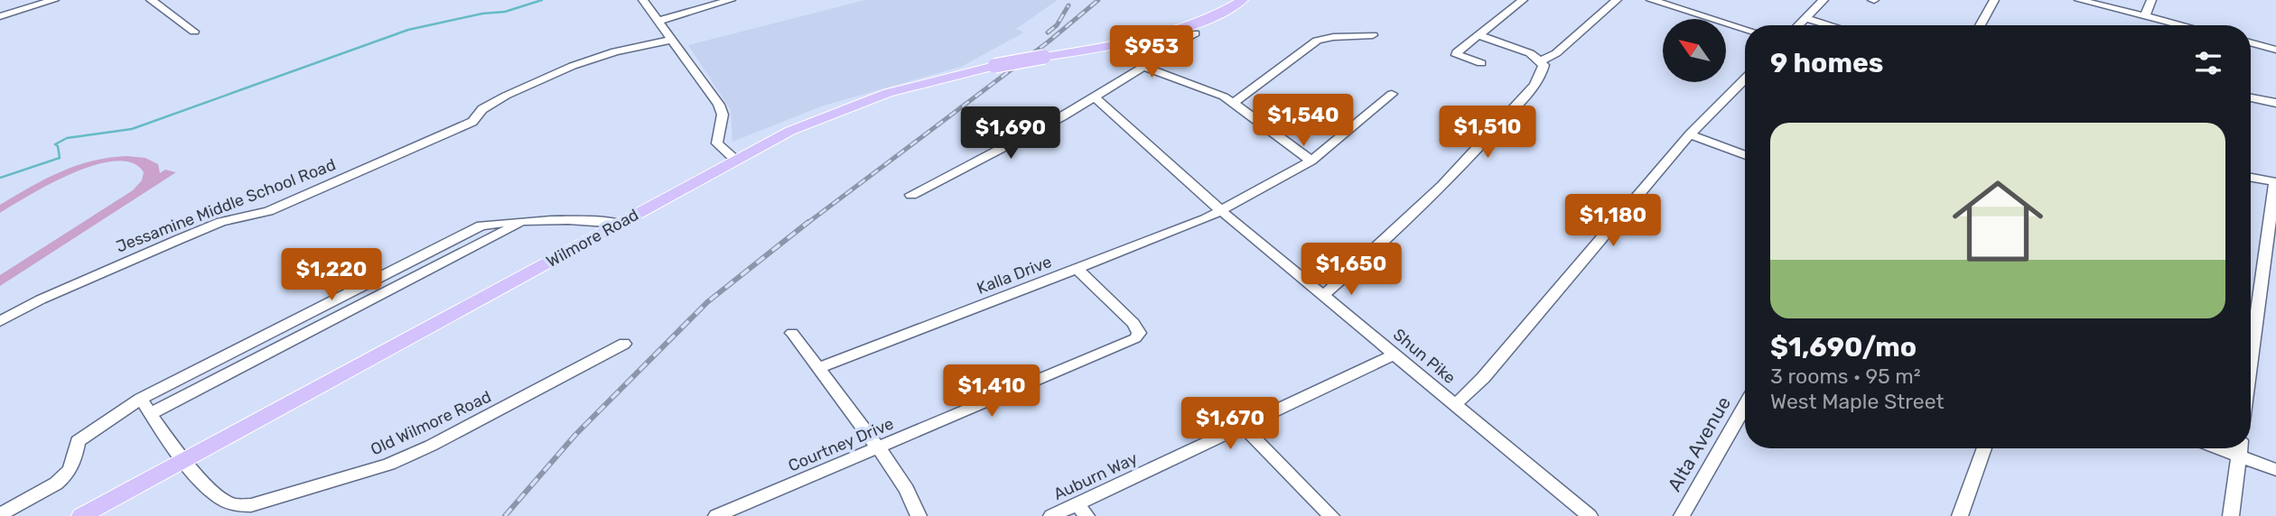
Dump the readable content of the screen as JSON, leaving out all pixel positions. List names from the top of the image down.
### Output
{
  "streets": {
    "main road": ["Wilmore Road"],
    "street": [
      "Jessamine Middle School Road",
      "Kalla Drive",
      "Shun Pike",
      "Old Wilmore Road",
      "Alta Avenue",
      "Courtney Drive",
      "Auburn Way"
    ]
  },
  "crossings": [
    ["Wilmore Road", "Old Wilmore Road"],
    ["Kalla Drive", "Shun Pike"],
    ["Kalla Drive", "Courtney Drive"],
    ["Shun Pike", "Auburn Way"]
  ],
  "north": "top left",
  "page": {
    "price": [
      "$953",
      "$1,540",
      "$1,510",
      "$1,690",
      "$1,180",
      "$1,650",
      "$1,220",
      "$1,410",
      "$1,670"
    ],
    "heading": "9 homes",
    "list": [
      {
        "name": "$1,690/mo",
        "note": "3 rooms · 95 m² · West Maple Street"
      }
    ]
  }
}
